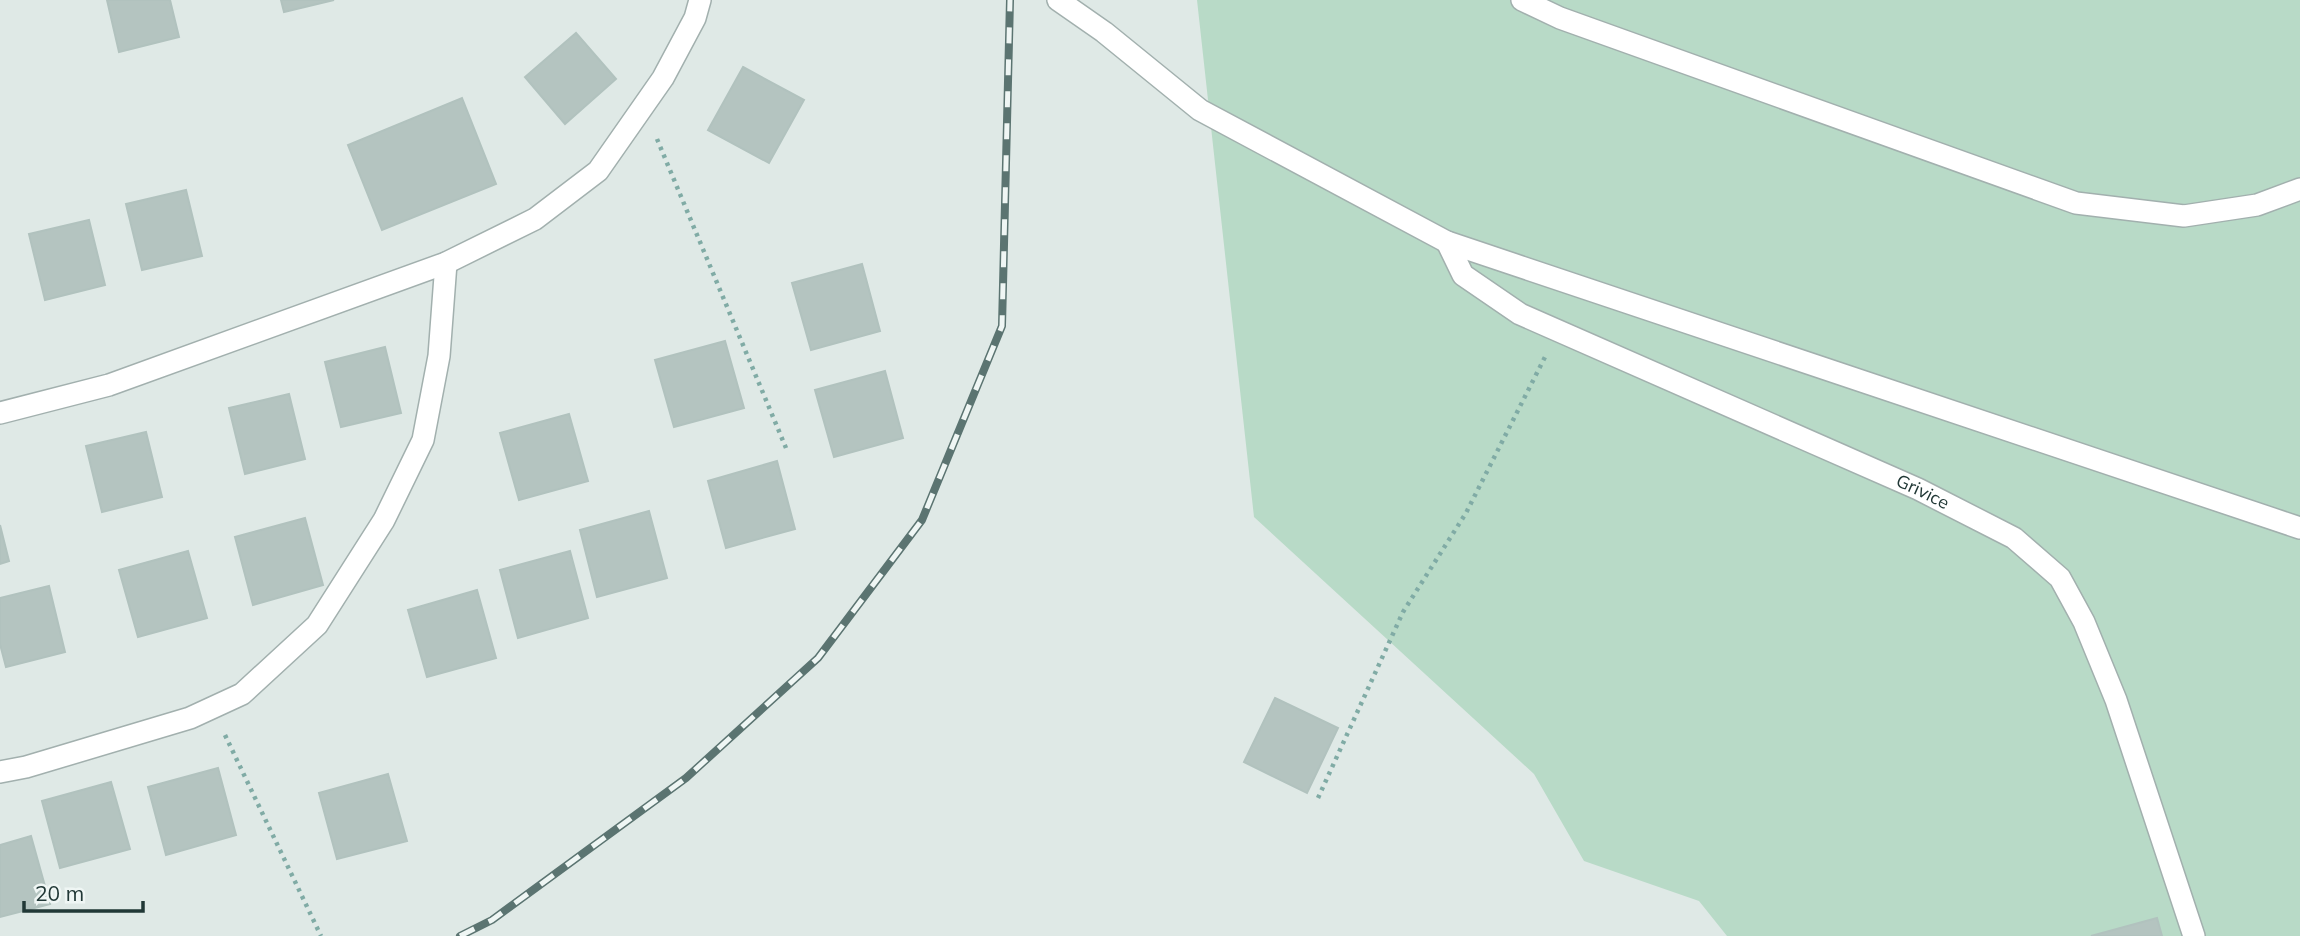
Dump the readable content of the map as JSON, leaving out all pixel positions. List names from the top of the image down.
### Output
{
  "streets": {
    "street": ["Grivice"]
  },
  "scale_bar": "20 m"
}
